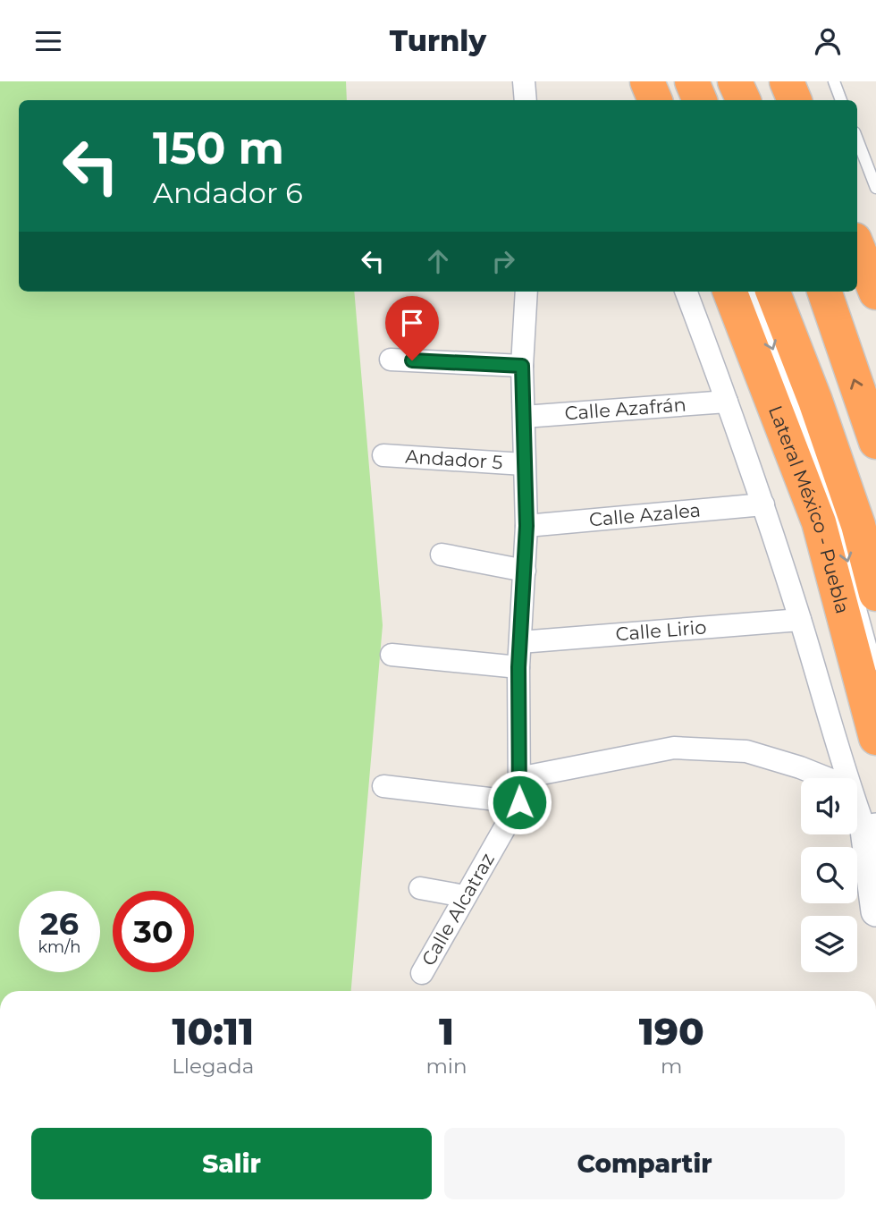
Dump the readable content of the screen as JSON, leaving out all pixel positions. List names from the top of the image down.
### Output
{
  "streets": {
    "highway": ["Lateral México - Puebla"],
    "street": [
      "Calle Azafrán",
      "Andador 5",
      "Calle Azalea",
      "Calle Lirio",
      "Calle Alcatraz"
    ]
  },
  "page": {
    "header": "Turnly",
    "turn": ["150 m", "Andador 6"],
    "speed": "26 km/h",
    "limit": "30",
    "eta": [
      "10:11",
      "Llegada",
      "1",
      "min",
      "190",
      "m"
    ],
    "buttons": ["Salir", "Compartir"]
  }
}
